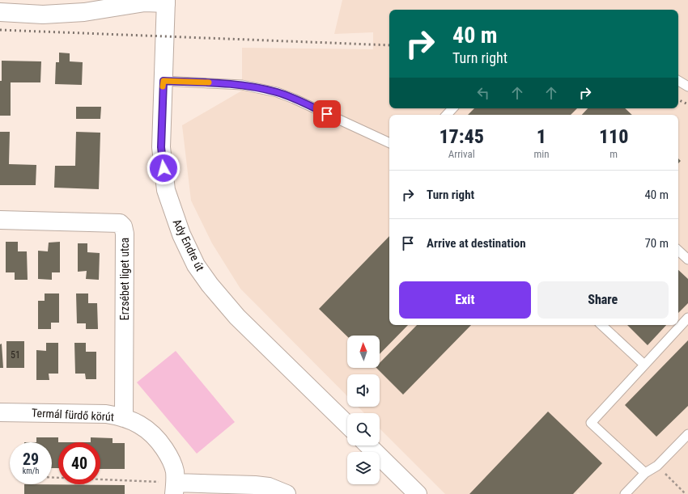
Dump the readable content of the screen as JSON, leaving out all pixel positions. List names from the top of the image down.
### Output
{
  "streets": {
    "street": ["Ady Endre út", "Erzsébet liget utca", "Termál fürdő körút"]
  },
  "crossings": [
    ["Erzsébet liget utca", "Termál fürdő körút"]
  ],
  "house_numbers": ["51"],
  "north": "top",
  "page": {
    "turn": ["40 m", "Turn right"],
    "eta": [
      "17:45",
      "Arrival",
      "1",
      "min",
      "110",
      "m"
    ],
    "list": [
      {
        "name": "Turn right",
        "value": "40 m"
      },
      {
        "name": "Arrive at destination",
        "value": "70 m"
      }
    ],
    "buttons": ["Exit", "Share"],
    "speed": "29 km/h",
    "limit": "40"
  }
}
